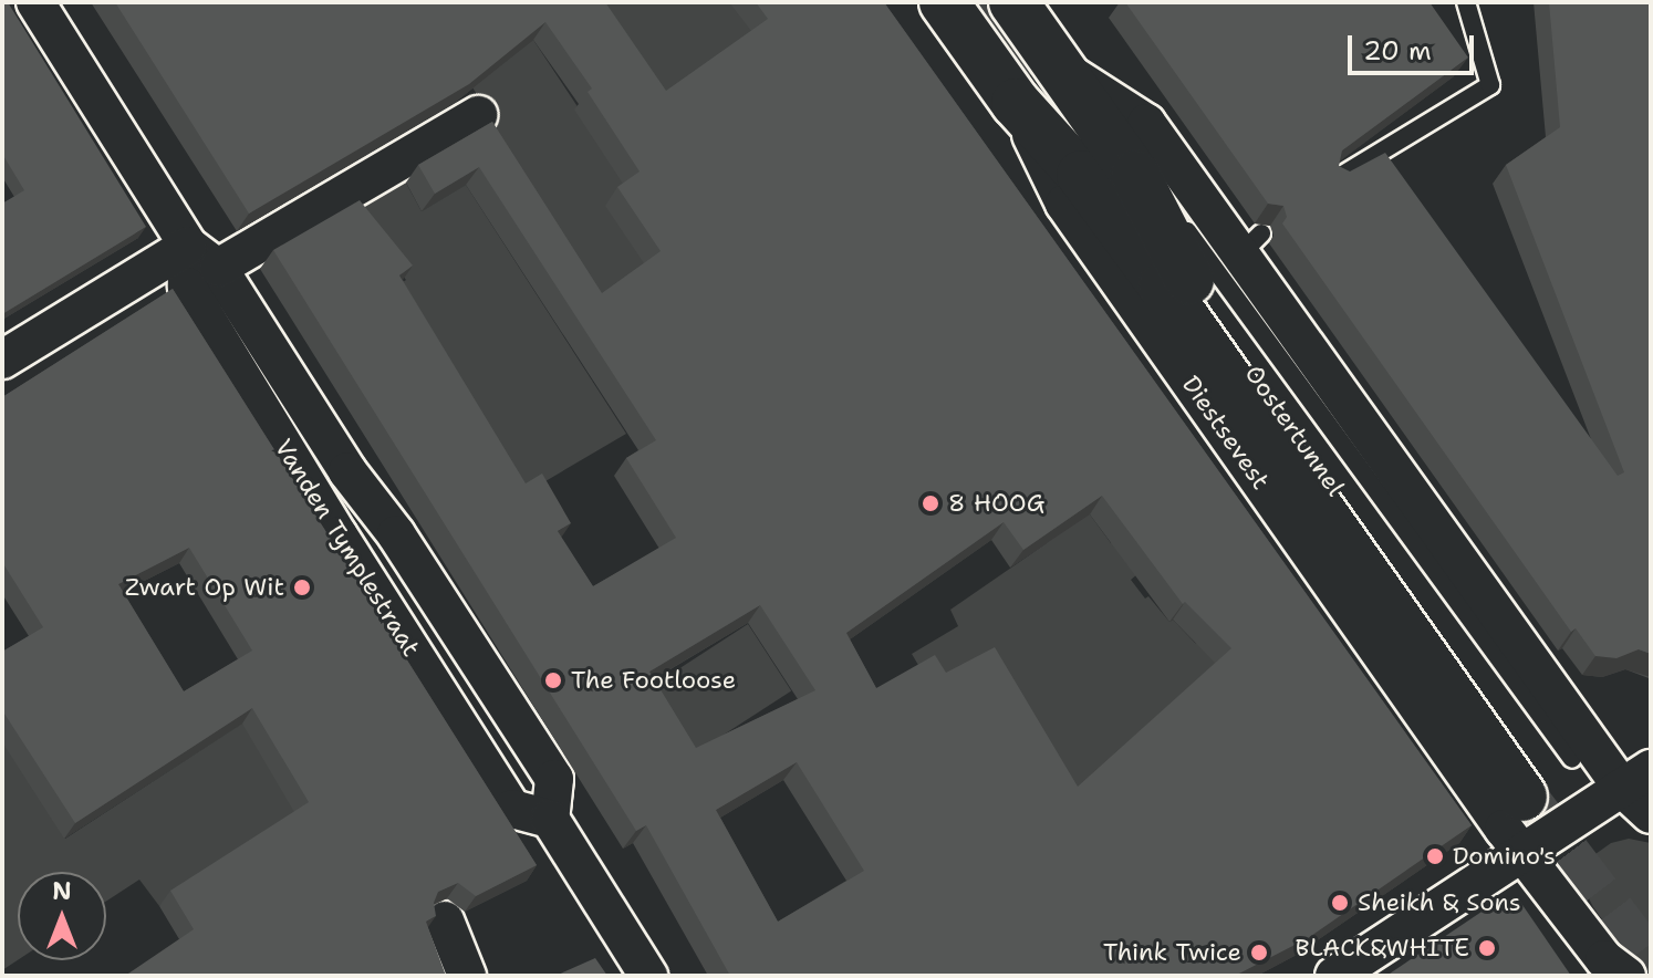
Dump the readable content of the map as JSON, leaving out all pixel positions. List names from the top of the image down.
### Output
{
  "streets": {
    "main road": ["Oostertunnel", "Diestsevest"],
    "street": ["Vanden Tymplestraat"]
  },
  "crossings": [
    ["Oostertunnel", "Diestsevest"]
  ],
  "places": [
    "8 HOOG",
    "Zwart Op Wit",
    "The Footloose",
    "Domino's",
    "Sheikh & Sons",
    "BLACK&WHITE",
    "Think Twice"
  ],
  "scale_bar": "20 m",
  "north": "top"
}
